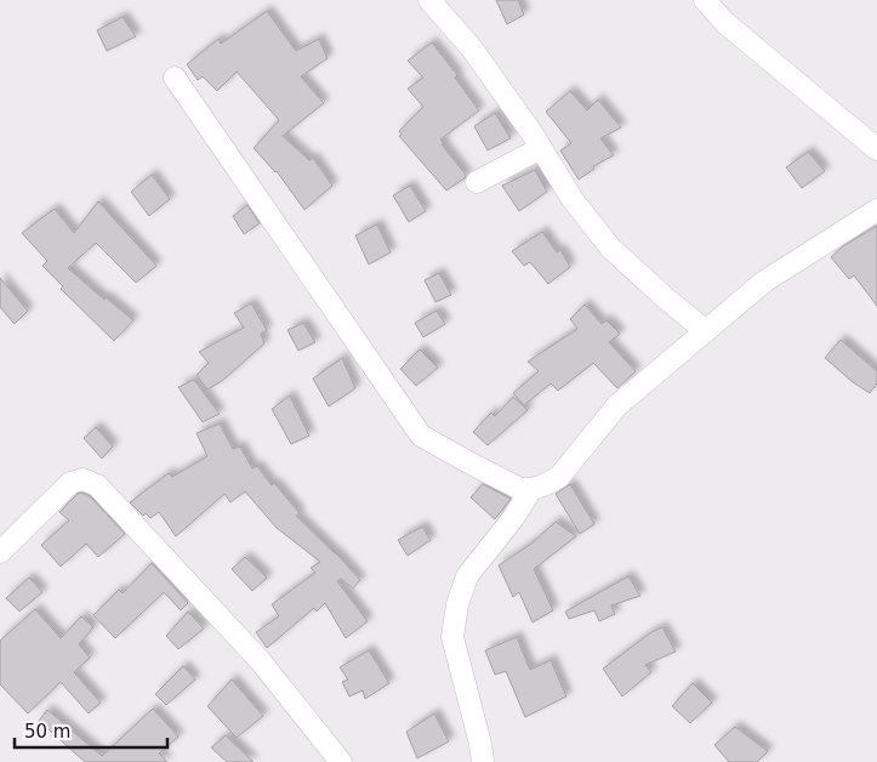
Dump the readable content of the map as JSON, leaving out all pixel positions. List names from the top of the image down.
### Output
{
  "scale_bar": "50 m"
}
